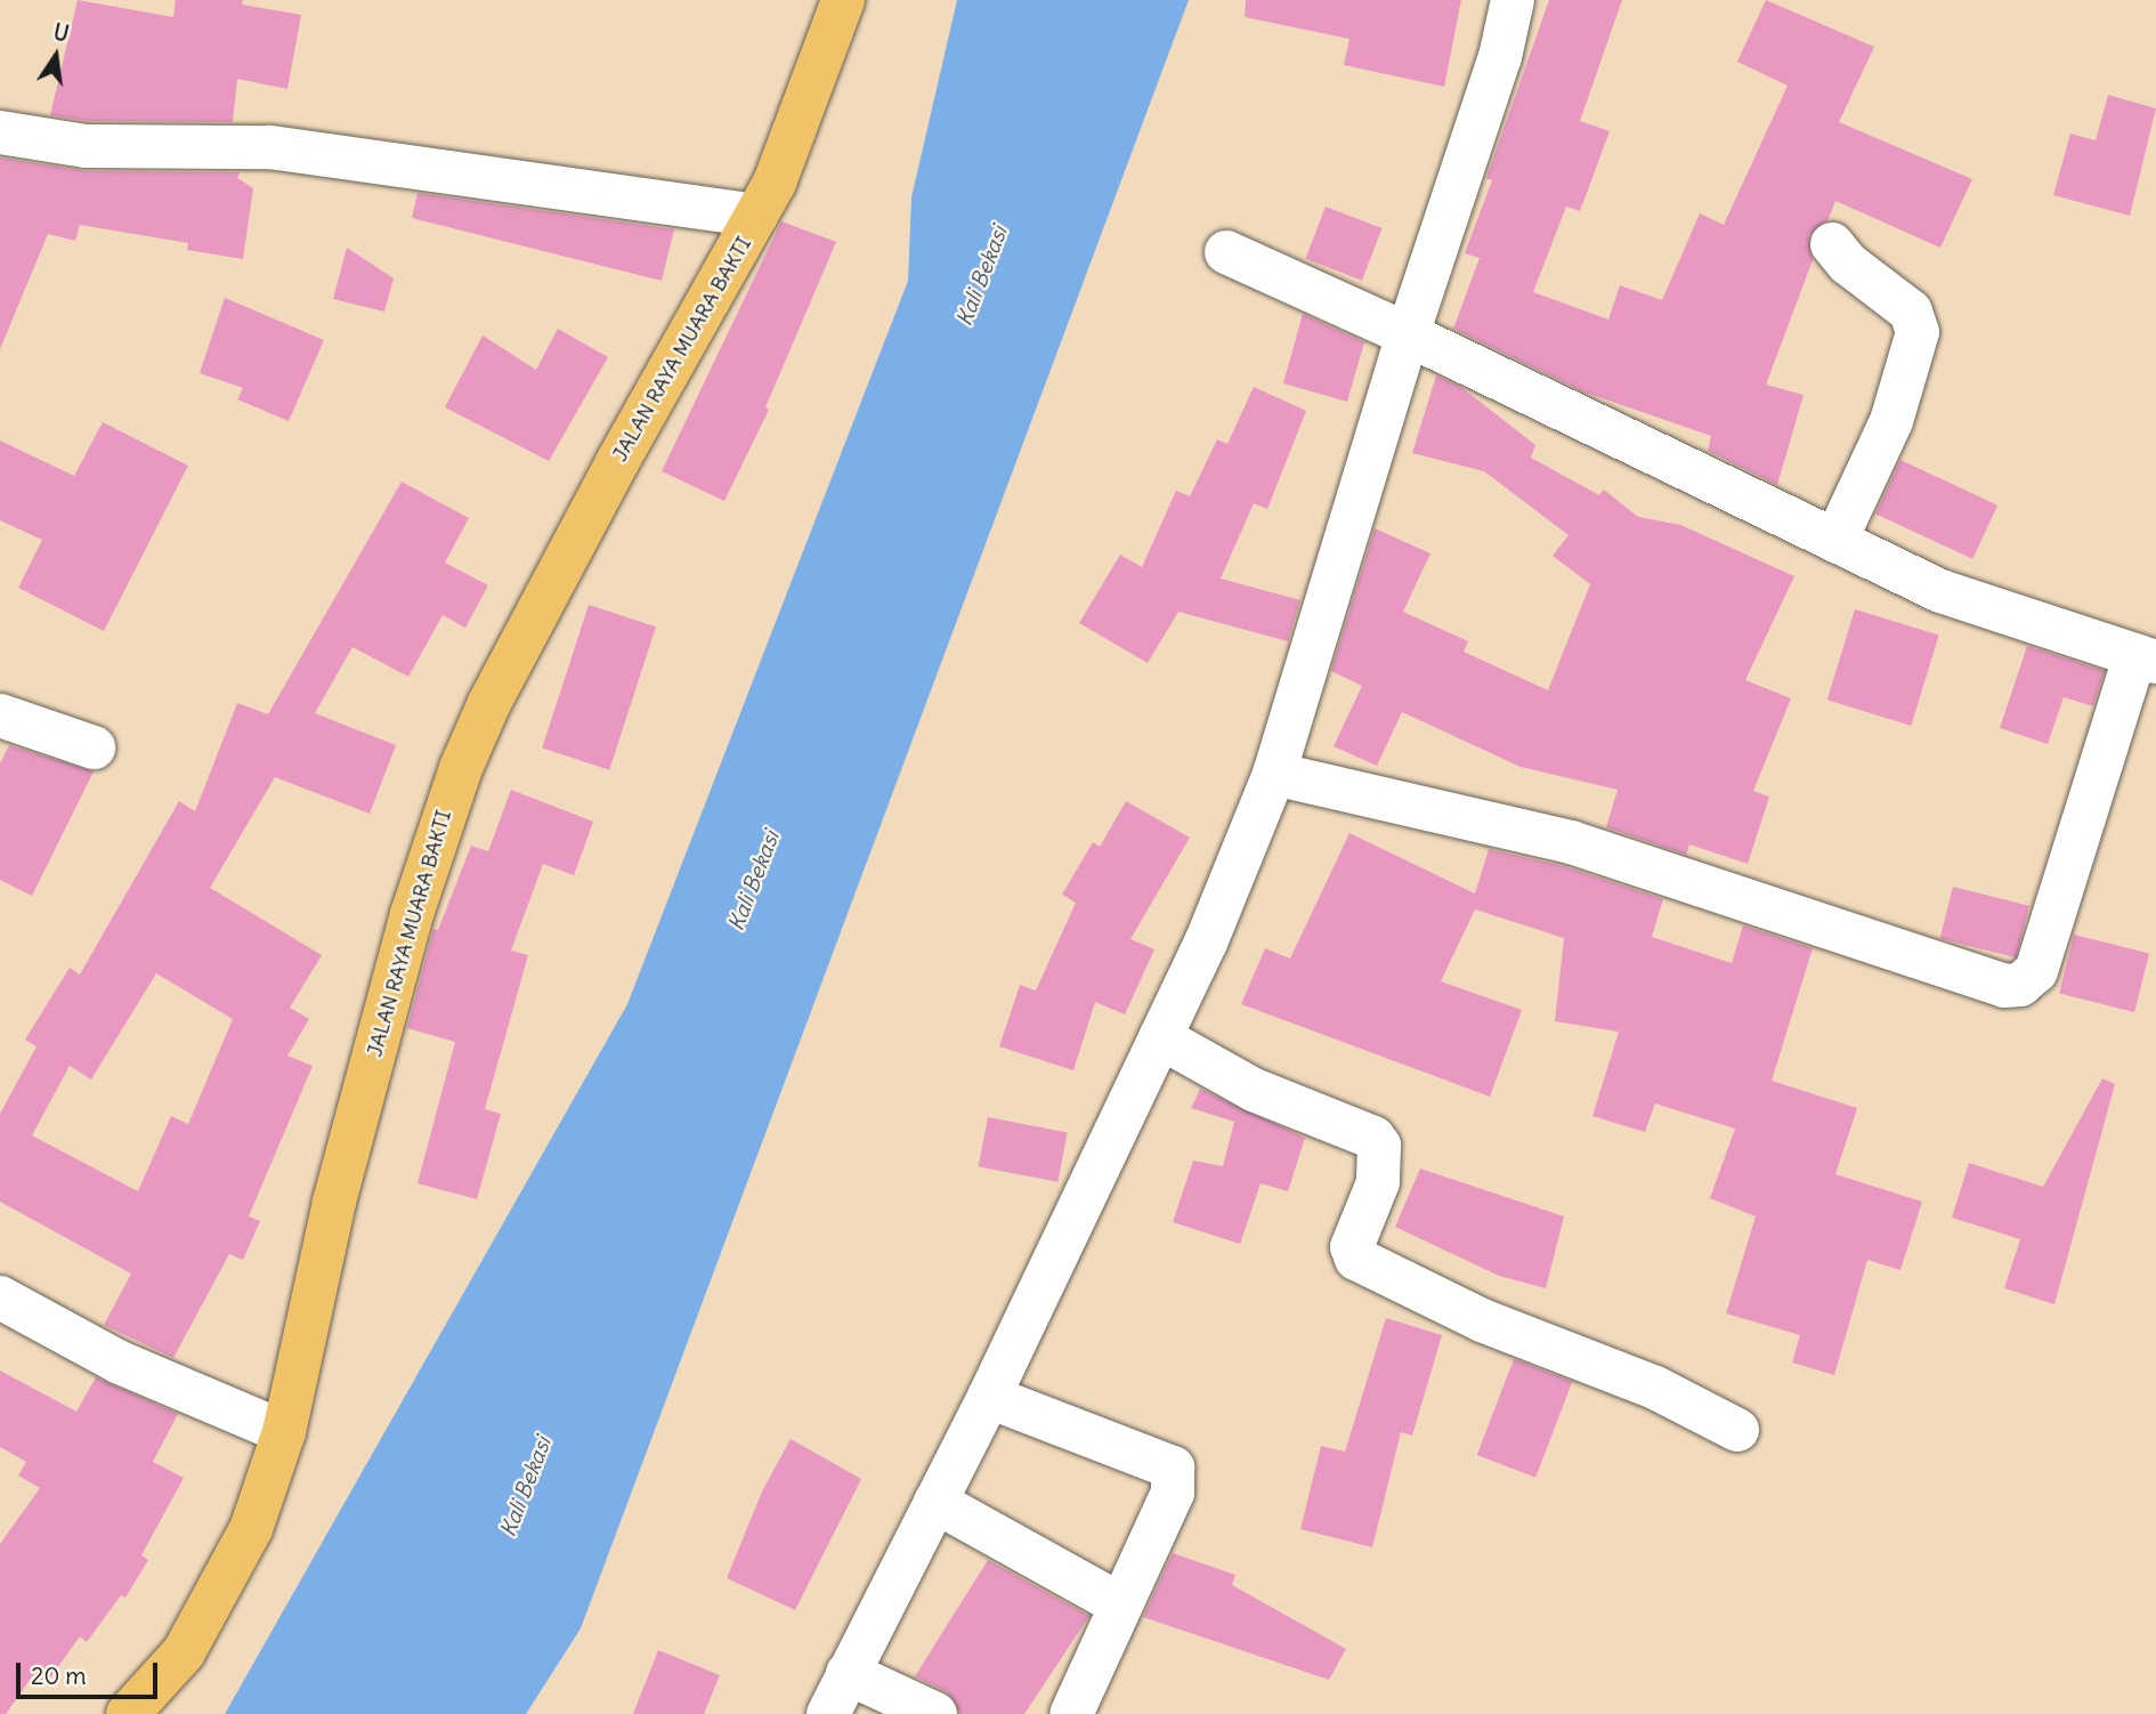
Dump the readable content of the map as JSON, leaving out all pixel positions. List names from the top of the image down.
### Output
{
  "streets": {
    "main road": ["JALAN RAYA MUARA BAKTI"]
  },
  "water": ["Kali Bekasi"],
  "scale_bar": "20 m",
  "north": "top"
}
